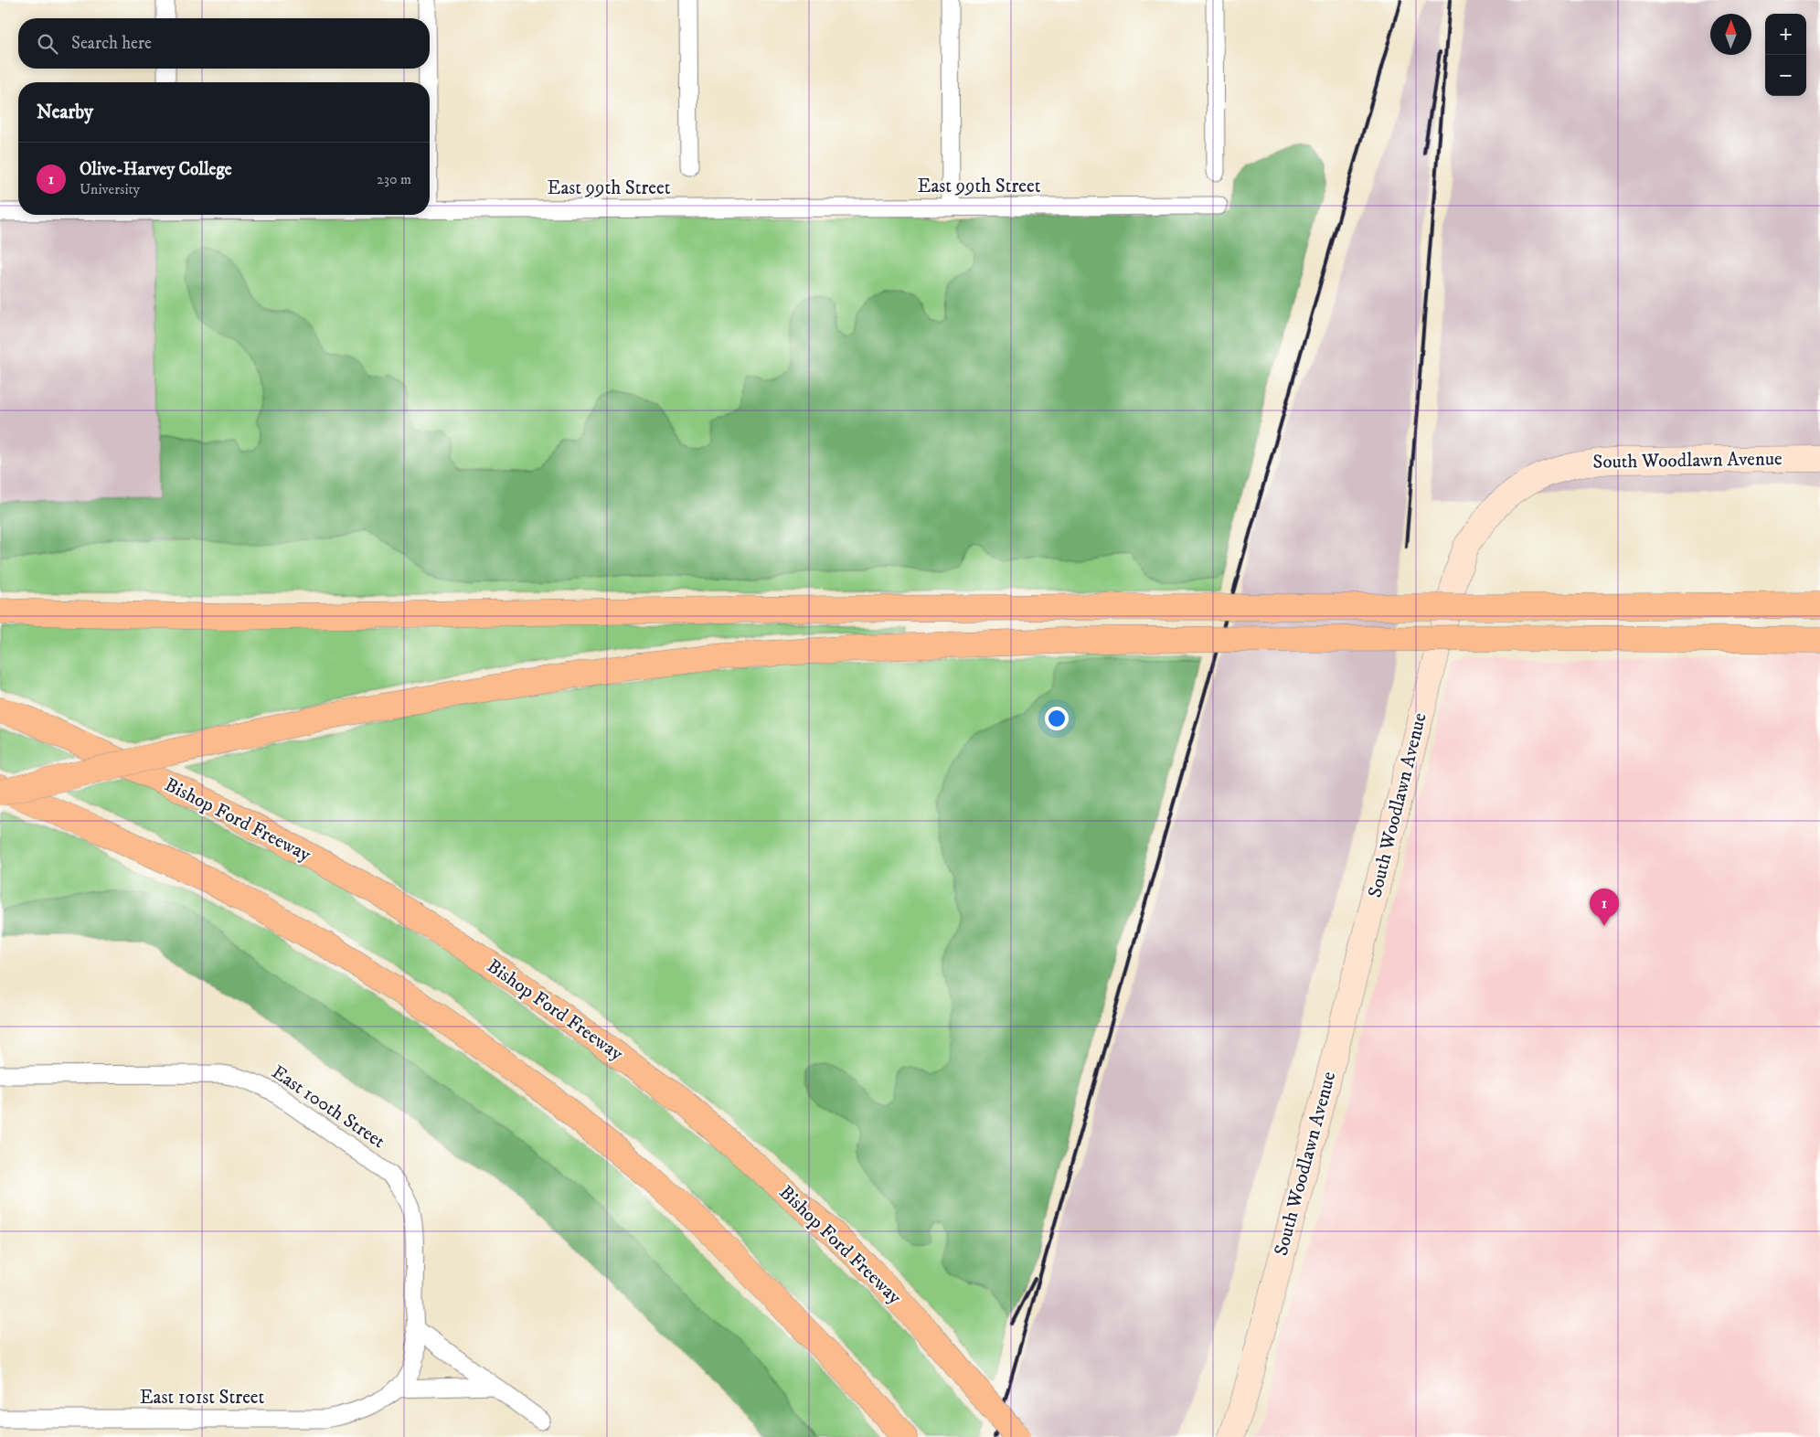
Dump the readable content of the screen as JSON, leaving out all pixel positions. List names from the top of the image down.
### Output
{
  "streets": {
    "highway": ["Bishop Ford Freeway"],
    "street": [
      "East 99th Street",
      "South Woodlawn Avenue",
      "East 100th Street",
      "East 101st Street"
    ]
  },
  "crossings": [
    ["East 100th Street", "East 101st Street"]
  ],
  "north": "top",
  "page": {
    "map_buttons": ["+", "−"],
    "search": "Search here",
    "heading": "Nearby",
    "list": [
      {
        "mark": "1",
        "name": "Olive-Harvey College",
        "note": "University",
        "value": "230 m"
      }
    ],
    "pins": "1"
  }
}
